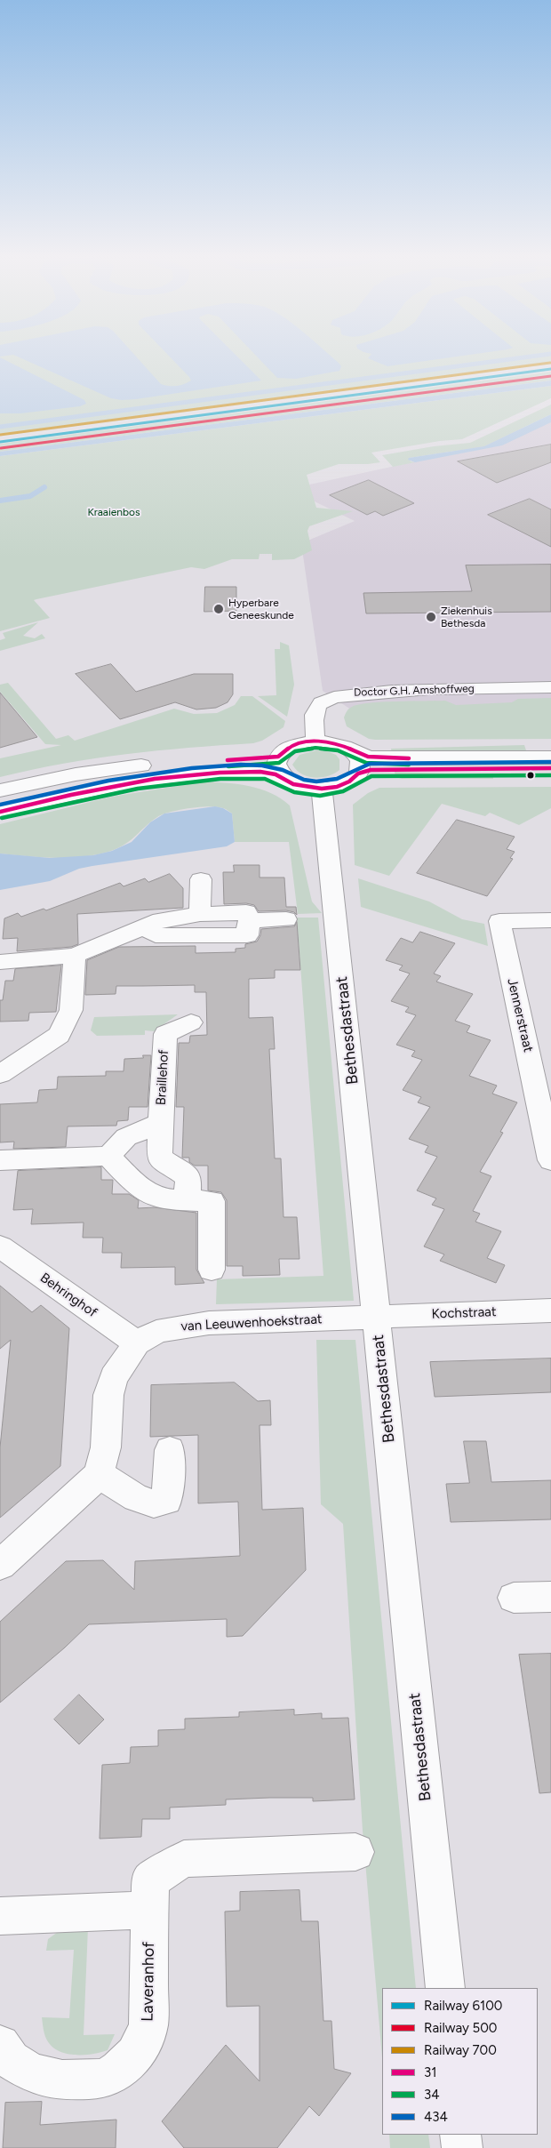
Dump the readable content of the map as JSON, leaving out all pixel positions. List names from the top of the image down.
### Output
{
  "streets": {
    "street": [
      "Doctor G.H. Amshoffweg",
      "Jennerstraat",
      "Bethesdastraat",
      "Braillehof",
      "Behringhof",
      "Kochstraat",
      "van Leeuwenhoekstraat",
      "Laveranhof"
    ]
  },
  "crossings": [
    ["Doctor G.H. Amshoffweg", "Bethesdastraat"],
    ["Bethesdastraat", "Kochstraat"],
    ["Bethesdastraat", "van Leeuwenhoekstraat"],
    ["Behringhof", "van Leeuwenhoekstraat"],
    ["Kochstraat", "van Leeuwenhoekstraat"]
  ],
  "parks": ["Kraaienbos"],
  "places": ["Hyperbare Geneeskunde", "Ziekenhuis Bethesda"],
  "lines": [
    "rail line 700",
    "rail line 6100",
    "rail line 500",
    "transit line 31",
    "transit line 34",
    "transit line 434"
  ],
  "legend": [
    "Railway 6100",
    "Railway 500",
    "Railway 700",
    "31",
    "34",
    "434"
  ]
}
